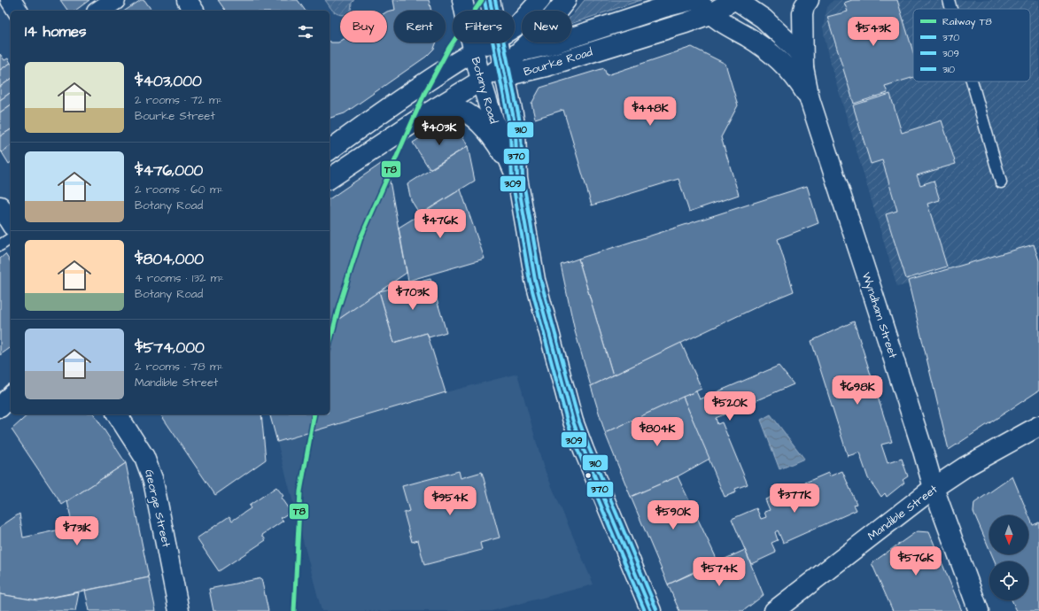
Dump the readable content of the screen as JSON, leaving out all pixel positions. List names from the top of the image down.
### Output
{
  "streets": {
    "main road": [
      "Bourke Road",
      "Botany Road",
      "Wyndham Street",
      "George Street",
      "Mandible Street"
    ]
  },
  "crossings": [
    ["Bourke Road", "Botany Road"],
    ["Bourke Road", "Wyndham Street"],
    ["Wyndham Street", "Mandible Street"]
  ],
  "lines": [
    "rail line T8",
    "transit line 370",
    "transit line 310",
    "transit line 309"
  ],
  "legend": [
    "Railway T8",
    "370",
    "309",
    "310"
  ],
  "north": "bottom",
  "page": {
    "chip": [
      "Buy",
      "Rent",
      "Filters",
      "New"
    ],
    "heading": "14 homes",
    "price": [
      "$543K",
      "$448K",
      "$403K",
      "$476K",
      "$703K",
      "$698K",
      "$520K",
      "$804K",
      "$377K",
      "$954K",
      "$590K",
      "$731K",
      "$576K",
      "$574K"
    ],
    "list": [
      {
        "name": "$403,000",
        "note": "2 rooms · 72 m² · Bourke Street"
      },
      {
        "name": "$476,000",
        "note": "2 rooms · 60 m² · Botany Road"
      },
      {
        "name": "$804,000",
        "note": "4 rooms · 132 m² · Botany Road"
      },
      {
        "name": "$574,000",
        "note": "2 rooms · 78 m² · Mandible Street"
      }
    ]
  }
}
